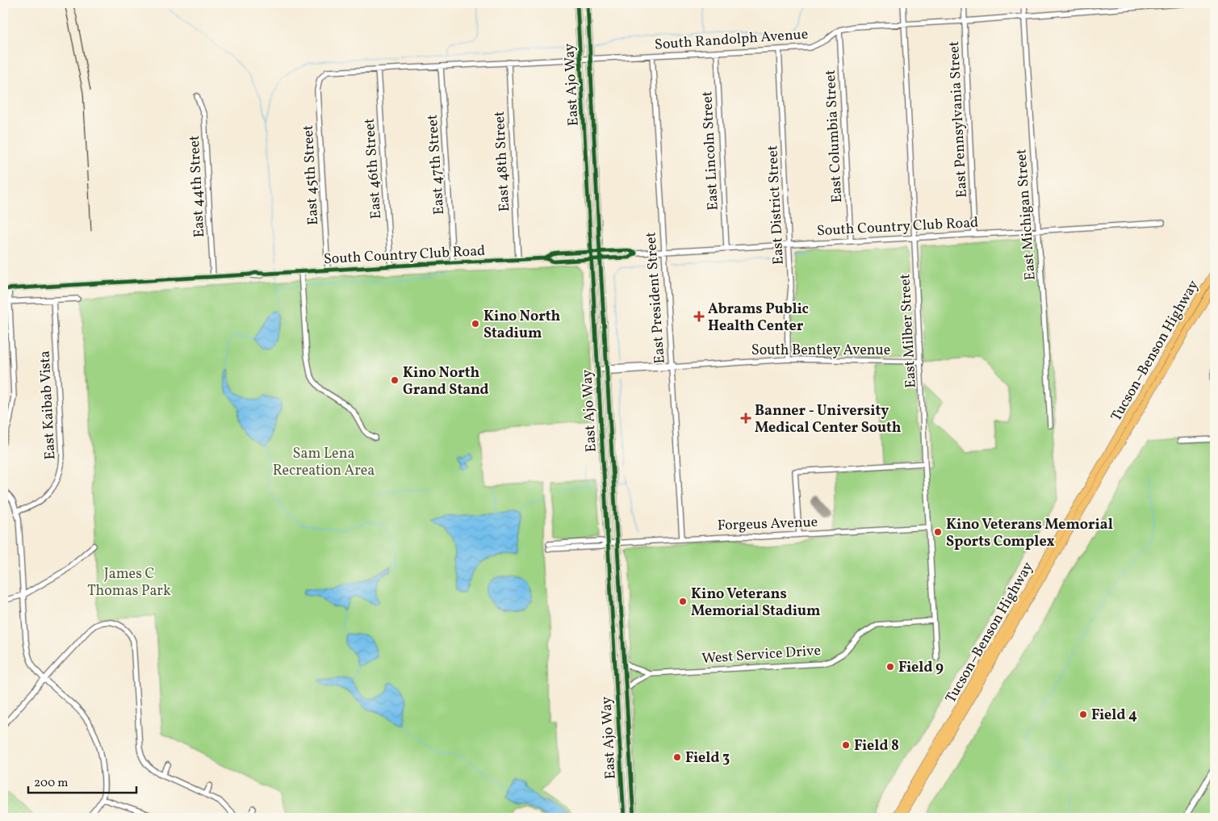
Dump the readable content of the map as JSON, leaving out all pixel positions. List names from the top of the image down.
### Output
{
  "streets": {
    "highway": ["Tucson–Benson Highway"],
    "main road": ["East Ajo Way"],
    "street": [
      "South Randolph Avenue",
      "East Pennsylvania Street",
      "East Columbia Street",
      "East Lincoln Street",
      "East 48th Street",
      "East 47th Street",
      "East 46th Street",
      "East 45th Street",
      "East 44th Street",
      "East District Street",
      "East Michigan Street",
      "South Country Club Road",
      "East President Street",
      "East Milber Street",
      "South Bentley Avenue",
      "East Kaibab Vista",
      "Forgeus Avenue",
      "West Service Drive"
    ]
  },
  "crossings": [
    ["South Randolph Avenue", "East Ajo Way"],
    ["South Randolph Avenue", "East Pennsylvania Street"],
    ["South Randolph Avenue", "East Columbia Street"],
    ["South Randolph Avenue", "East Lincoln Street"],
    ["South Randolph Avenue", "East 48th Street"],
    ["South Randolph Avenue", "East 47th Street"],
    ["South Randolph Avenue", "East 46th Street"],
    ["South Randolph Avenue", "East 45th Street"],
    ["South Randolph Avenue", "East District Street"],
    ["South Randolph Avenue", "East Michigan Street"],
    ["South Randolph Avenue", "East President Street"],
    ["South Randolph Avenue", "East Milber Street"],
    ["East Ajo Way", "South Country Club Road"],
    ["East Ajo Way", "South Bentley Avenue"],
    ["East Ajo Way", "Forgeus Avenue"],
    ["East Ajo Way", "West Service Drive"],
    ["East Pennsylvania Street", "South Country Club Road"],
    ["East Columbia Street", "South Country Club Road"],
    ["East Lincoln Street", "South Country Club Road"],
    ["East 48th Street", "South Country Club Road"],
    ["East 47th Street", "South Country Club Road"],
    ["East 46th Street", "South Country Club Road"],
    ["East 45th Street", "South Country Club Road"],
    ["East 44th Street", "South Country Club Road"],
    ["East District Street", "South Country Club Road"],
    ["East District Street", "South Bentley Avenue"],
    ["East Michigan Street", "South Country Club Road"],
    ["South Country Club Road", "East President Street"],
    ["South Country Club Road", "East Milber Street"],
    ["East President Street", "South Bentley Avenue"],
    ["East President Street", "Forgeus Avenue"],
    ["East Milber Street", "South Bentley Avenue"],
    ["East Milber Street", "Forgeus Avenue"],
    ["East Milber Street", "West Service Drive"]
  ],
  "parks": ["Sam Lena Recreation Area", "James C Thomas Park"],
  "places": {
    "health": ["Abrams Public Health Center", "Banner - University Medical Center South"],
    "other": [
      "Kino North Stadium",
      "Kino North Grand Stand",
      "Kino Veterans Memorial Sports Complex",
      "Kino Veterans Memorial Stadium",
      "Field 9",
      "Field 4",
      "Field 8",
      "Field 3"
    ]
  },
  "scale_bar": "200 m"
}
